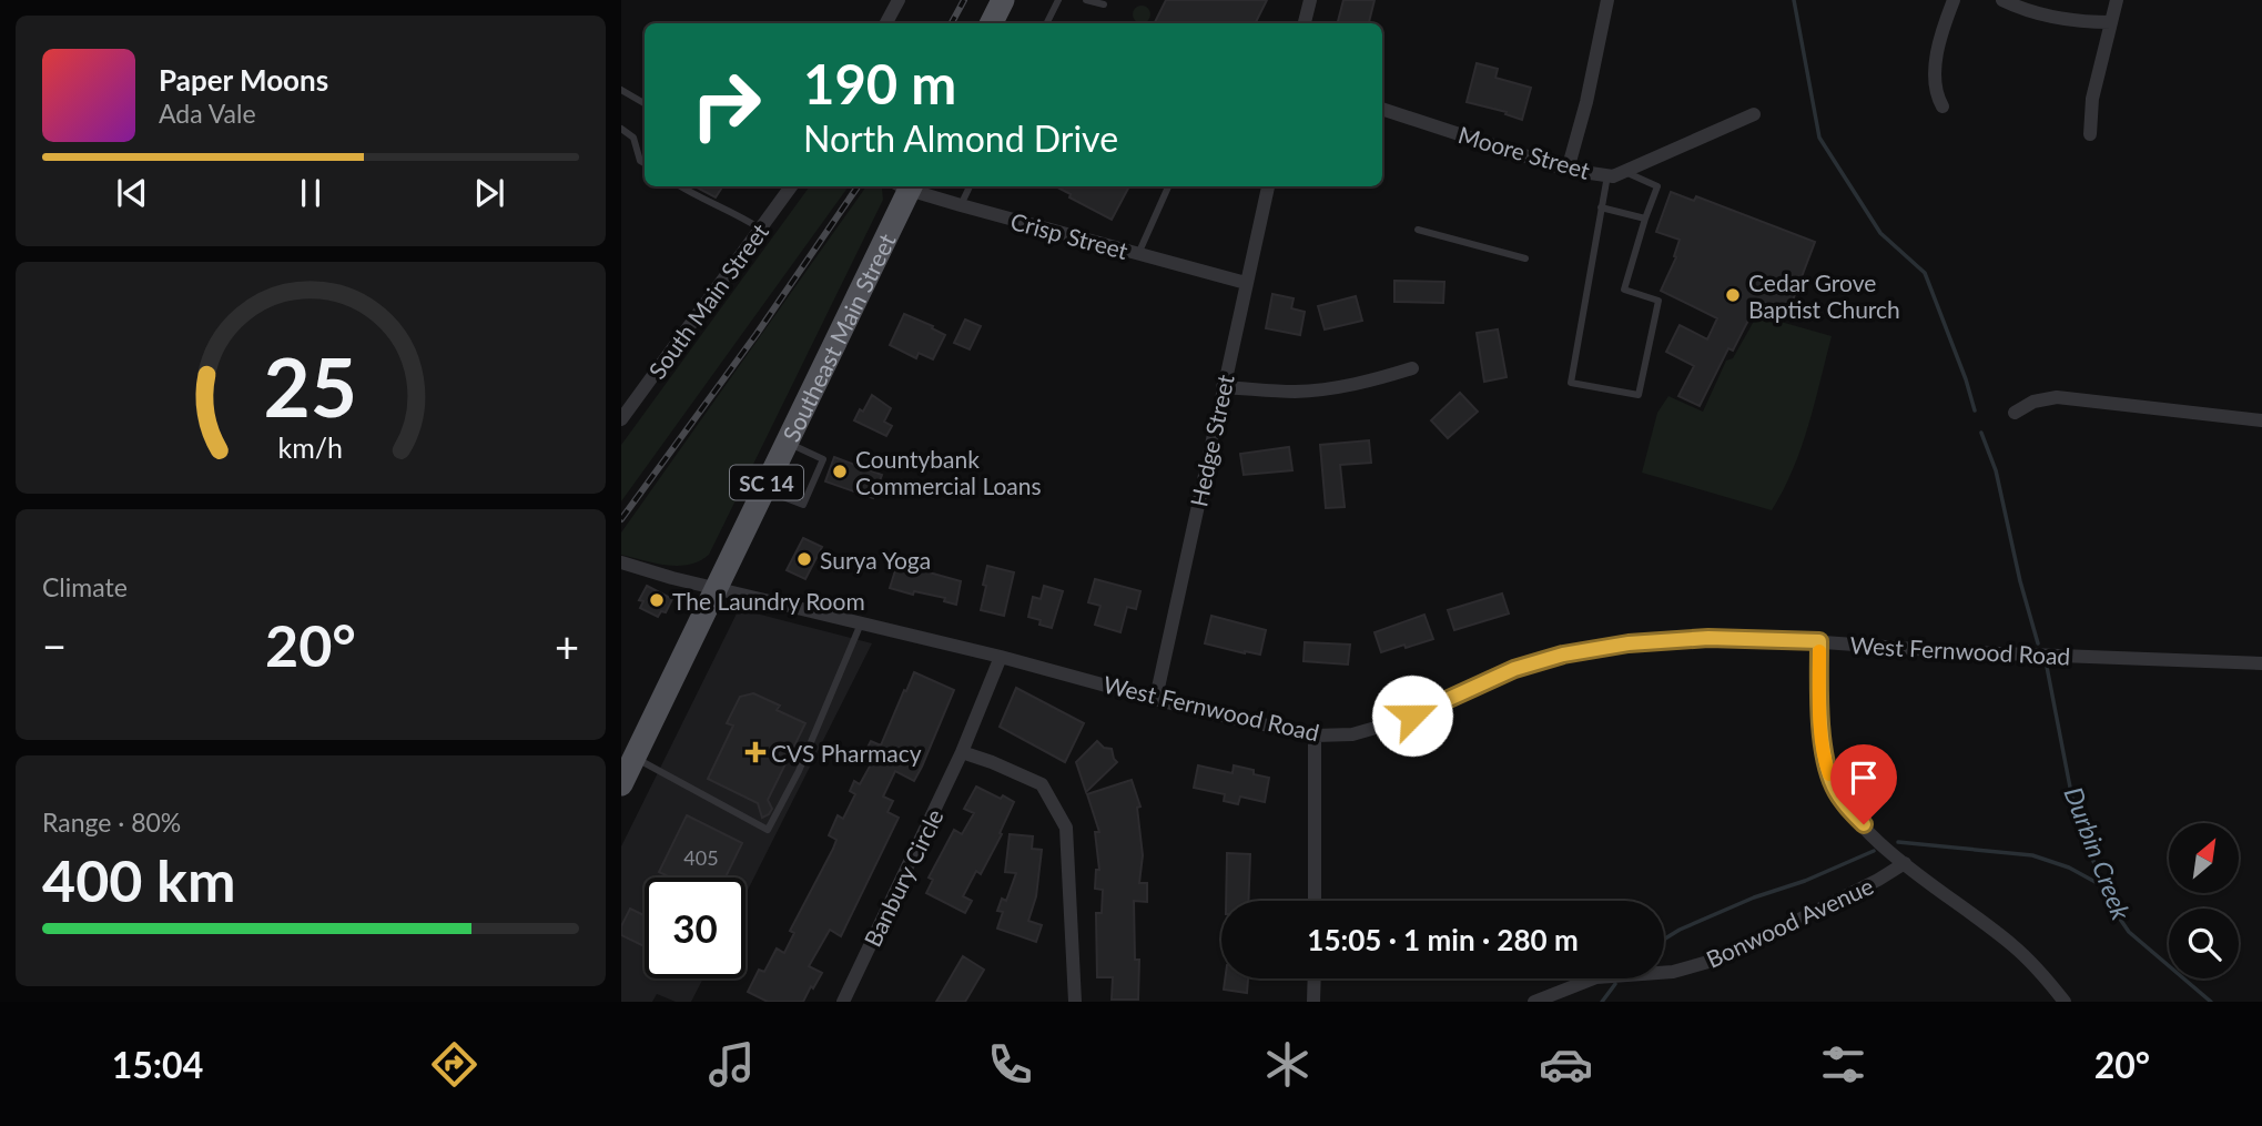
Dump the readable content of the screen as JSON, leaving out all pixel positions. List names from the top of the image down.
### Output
{
  "streets": {
    "main road": ["Southeast Main Street", "SC 14"],
    "street": [
      "Moore Street",
      "Crisp Street",
      "South Main Street",
      "Hedge Street",
      "West Fernwood Road",
      "Banbury Circle",
      "Bonwood Avenue"
    ]
  },
  "crossings": [
    ["Crisp Street", "Hedge Street"],
    ["Southeast Main Street", "West Fernwood Road"],
    ["Hedge Street", "West Fernwood Road"],
    ["West Fernwood Road", "Banbury Circle"]
  ],
  "water": ["Durbin Creek"],
  "places": {
    "other": [
      "Cedar Grove Baptist Church",
      "Countybank Commercial Loans",
      "Surya Yoga",
      "The Laundry Room"
    ],
    "health": ["CVS Pharmacy"]
  },
  "house_numbers": ["405"],
  "north": "top right",
  "page": {
    "turn": ["190 m", "North Almond Drive"],
    "song": ["Paper Moons", "Ada Vale"],
    "tile": [
      "Climate",
      ["Range · 80%", "400 km"]
    ],
    "heat": ["−", "20°", "+"],
    "limit": "30",
    "trip": "15:05 · 1 min · 280 m",
    "tabs": ["15:04", "20°"],
    "gauge": ["25", "km/h"]
  }
}
